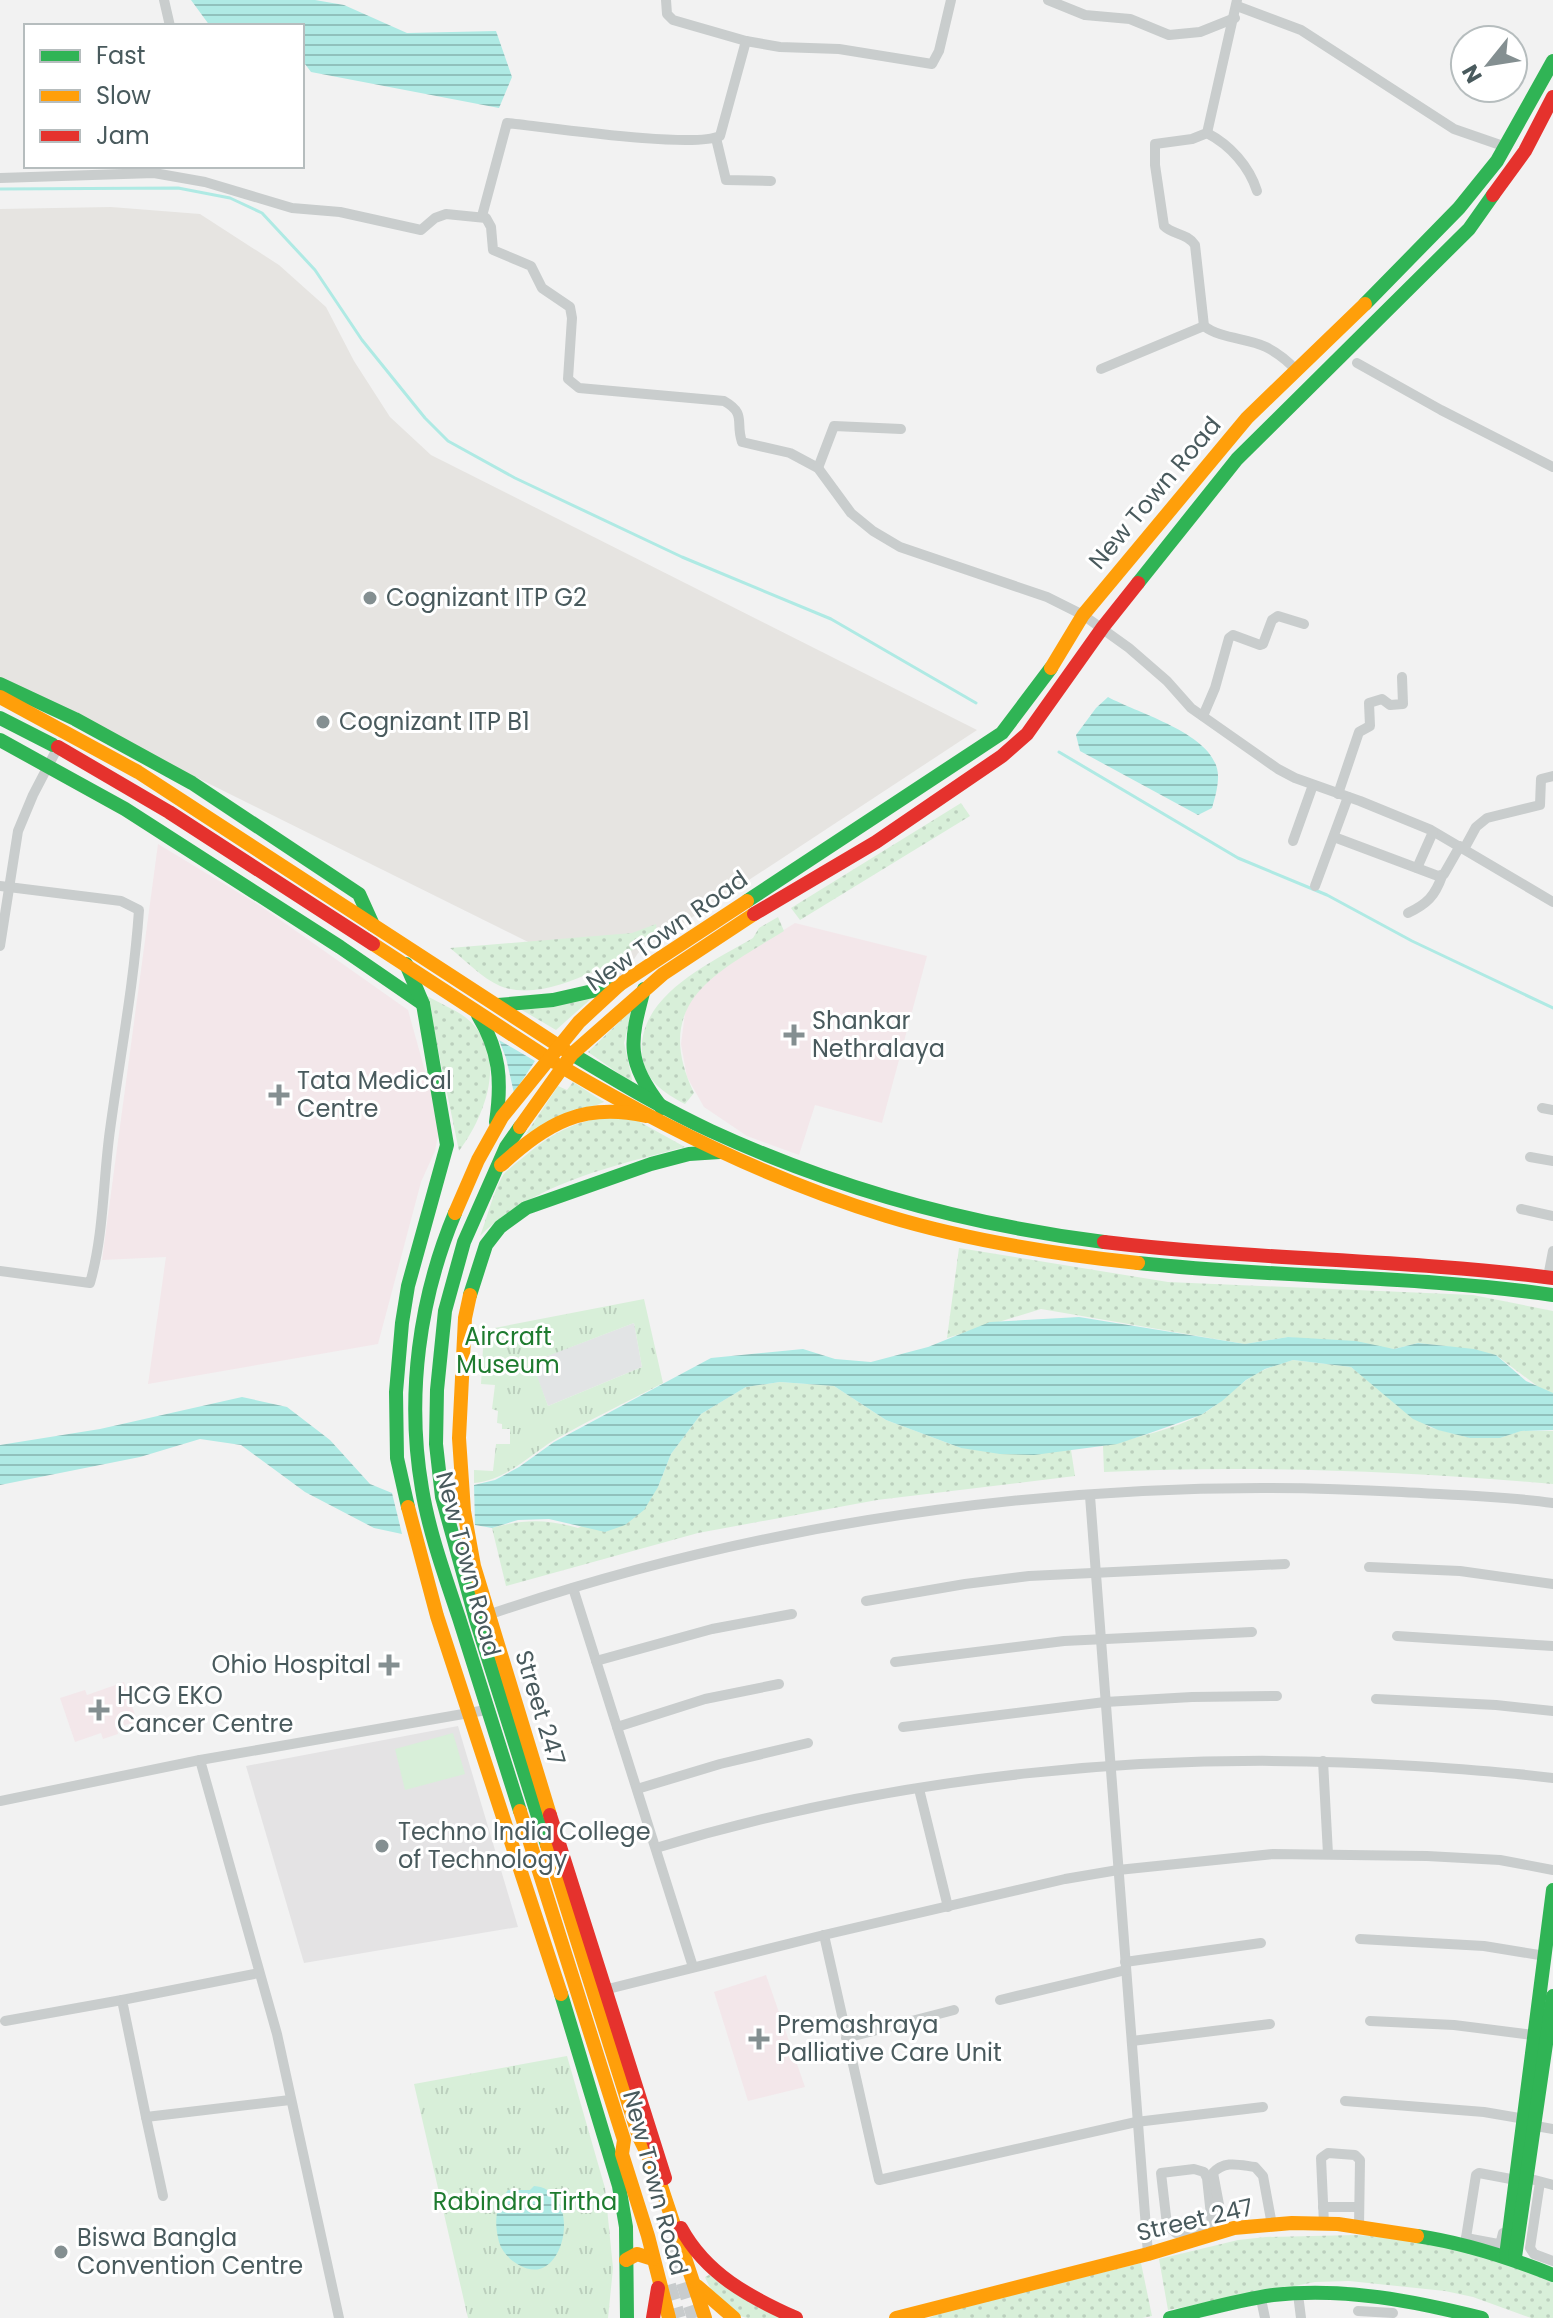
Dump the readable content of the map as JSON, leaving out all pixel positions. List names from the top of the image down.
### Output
{
  "streets": {
    "main road": ["New Town Road", "Street 247"]
  },
  "parks": ["Aircraft Museum", "Rabindra Tirtha"],
  "places": {
    "other": [
      "Cognizant ITP G2",
      "Cognizant ITP B1",
      "Techno India College of Technology",
      "Biswa Bangla Convention Centre"
    ],
    "health": [
      "Shankar Nethralaya",
      "Tata Medical Centre",
      "Ohio Hospital",
      "HCG EKO Cancer Centre",
      "Premashraya Palliative Care Unit"
    ]
  },
  "legend": ["Fast", "Slow", "Jam"],
  "north": "bottom left"
}
